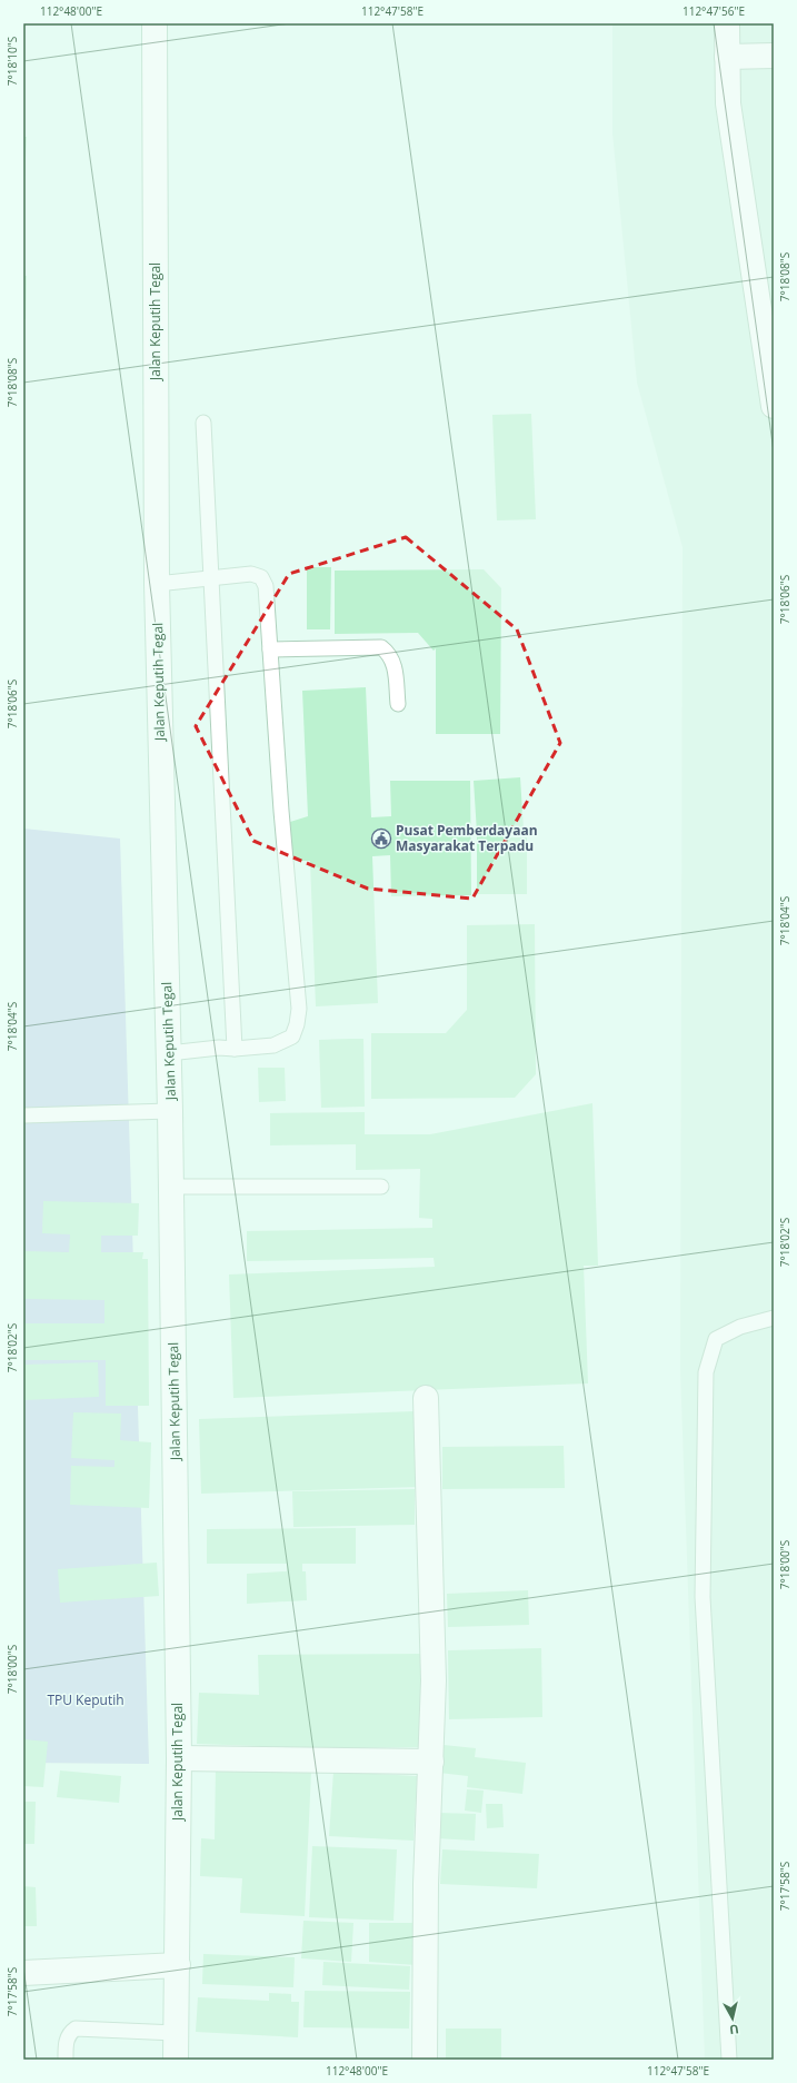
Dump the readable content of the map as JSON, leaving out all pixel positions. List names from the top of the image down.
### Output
{
  "streets": {
    "main road": ["Jalan Keputih Tegal"]
  },
  "parks": ["TPU Keputih"],
  "places": {
    "public building": ["Pusat Pemberdayaan Masyarakat Terpadu"]
  },
  "north": "bottom",
  "coordinates": [
    "112°48'00\"E",
    "112°47'58\"E",
    "112°47'56\"E",
    "7°18'10\"S",
    "7°18'08\"S",
    "7°18'06\"S",
    "7°18'04\"S",
    "7°18'02\"S",
    "7°18'00\"S",
    "7°17'58\"S"
  ]
}
